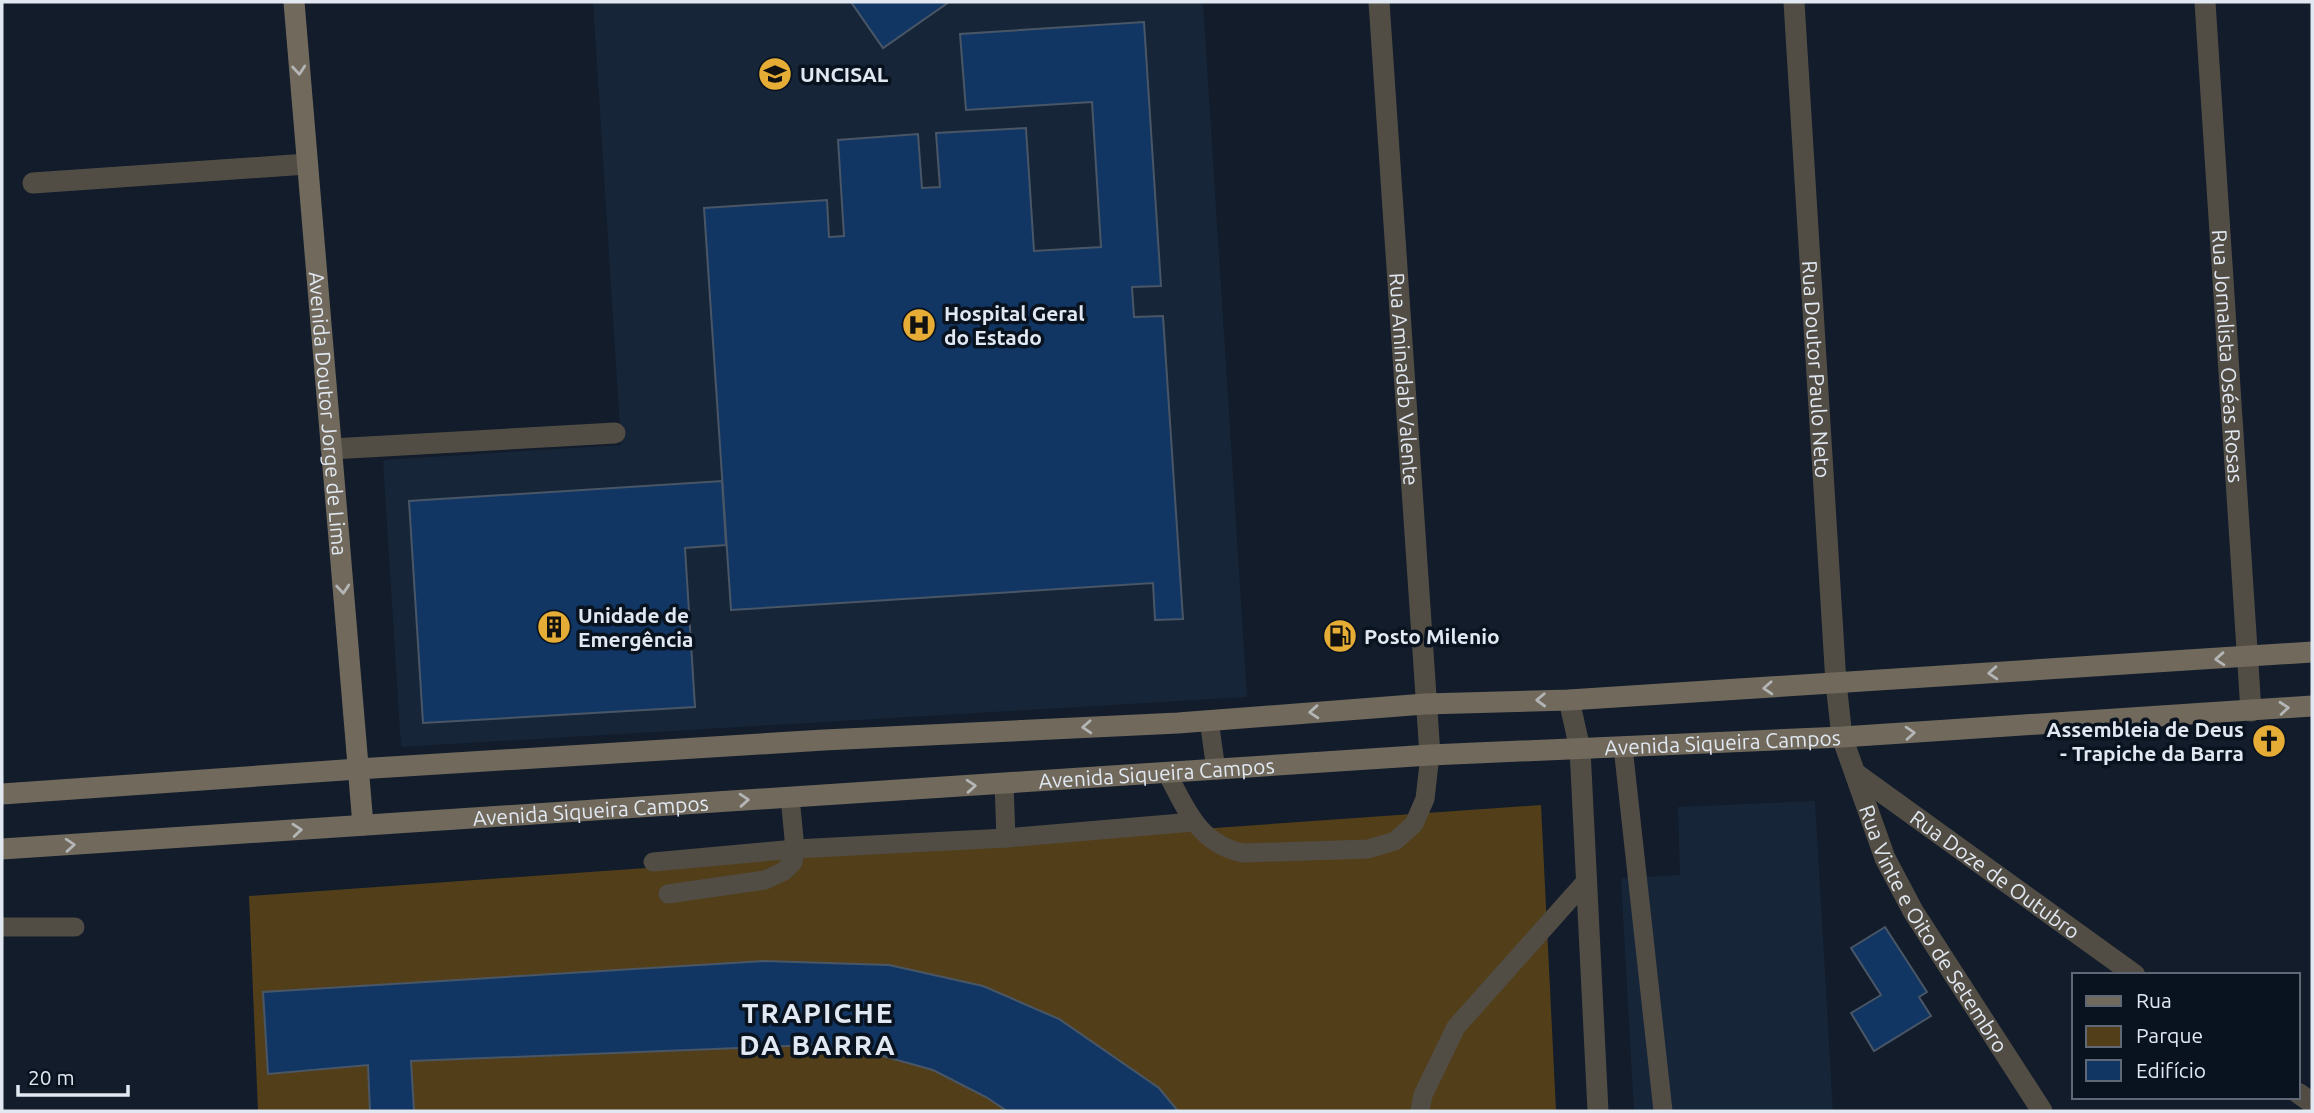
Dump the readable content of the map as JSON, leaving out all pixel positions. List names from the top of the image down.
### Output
{
  "streets": {
    "main road": ["Avenida Doutor Jorge de Lima", "Avenida Siqueira Campos"],
    "street": [
      "Rua Jornalista Oséas Rosas",
      "Rua Doutor Paulo Neto",
      "Rua Aminadab Valente",
      "Rua Doze de Outubro",
      "Rua Vinte e Oito de Setembro"
    ]
  },
  "crossings": [
    ["Rua Jornalista Oséas Rosas", "Avenida Siqueira Campos"],
    ["Rua Doutor Paulo Neto", "Avenida Siqueira Campos"],
    ["Rua Doutor Paulo Neto", "Rua Vinte e Oito de Setembro"],
    ["Rua Aminadab Valente", "Avenida Siqueira Campos"],
    ["Avenida Doutor Jorge de Lima", "Avenida Siqueira Campos"],
    ["Avenida Siqueira Campos", "Rua Vinte e Oito de Setembro"],
    ["Rua Doze de Outubro", "Rua Vinte e Oito de Setembro"]
  ],
  "one_way": ["Avenida Doutor Jorge de Lima"],
  "districts": ["TRAPICHE DA BARRA"],
  "places": {
    "school or university": ["UNCISAL"],
    "hospital": ["Hospital Geral do Estado"],
    "building": ["Unidade de Emergência"],
    "fuel station": ["Posto Milenio"],
    "church": ["Assembleia de Deus - Trapiche da Barra"]
  },
  "legend": ["Rua", "Parque", "Edifício"],
  "scale_bar": "20 m"
}
